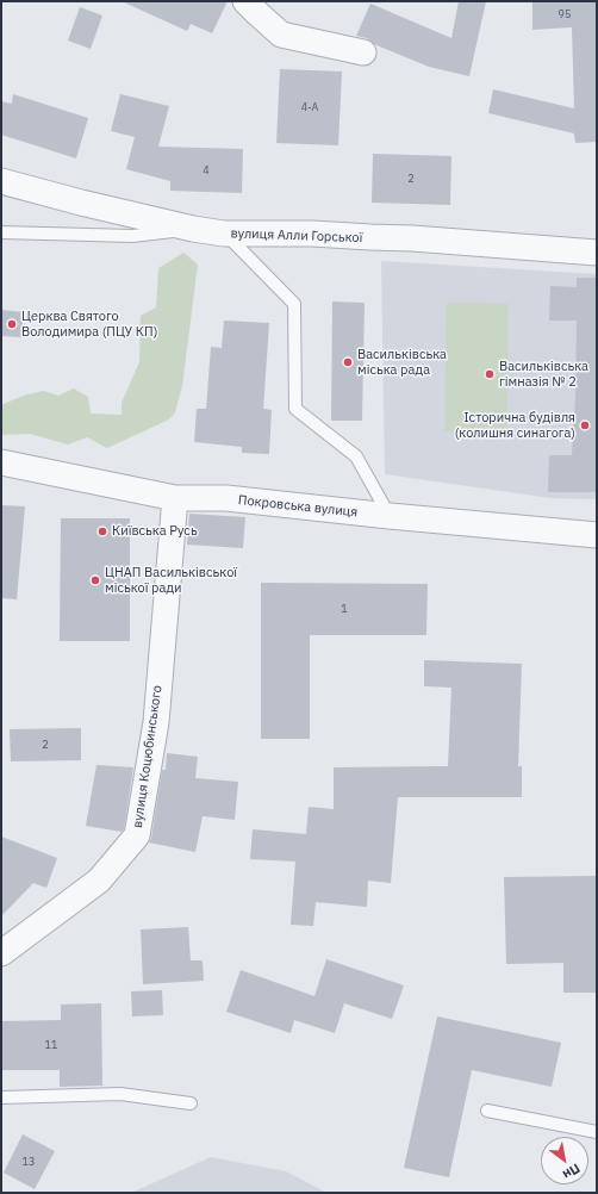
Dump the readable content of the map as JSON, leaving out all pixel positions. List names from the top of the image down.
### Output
{
  "streets": {
    "street": ["вулиця Алли Горської", "Покровська вулиця", "вулиця Коцюбинського"]
  },
  "crossings": [
    ["Покровська вулиця", "вулиця Коцюбинського"]
  ],
  "places": [
    "Церква Святого Володимира (ПЦУ КП)",
    "Васильківська міська рада",
    "Васильківська гімназія № 2",
    "Історична будівля (колишня синагога)",
    "Київська Русь",
    "ЦНАП Васильківської міської ради"
  ],
  "house_numbers": [
    "95",
    "4-А",
    "4",
    "2",
    "1",
    "2",
    "11",
    "13"
  ],
  "north": "bottom right"
}
